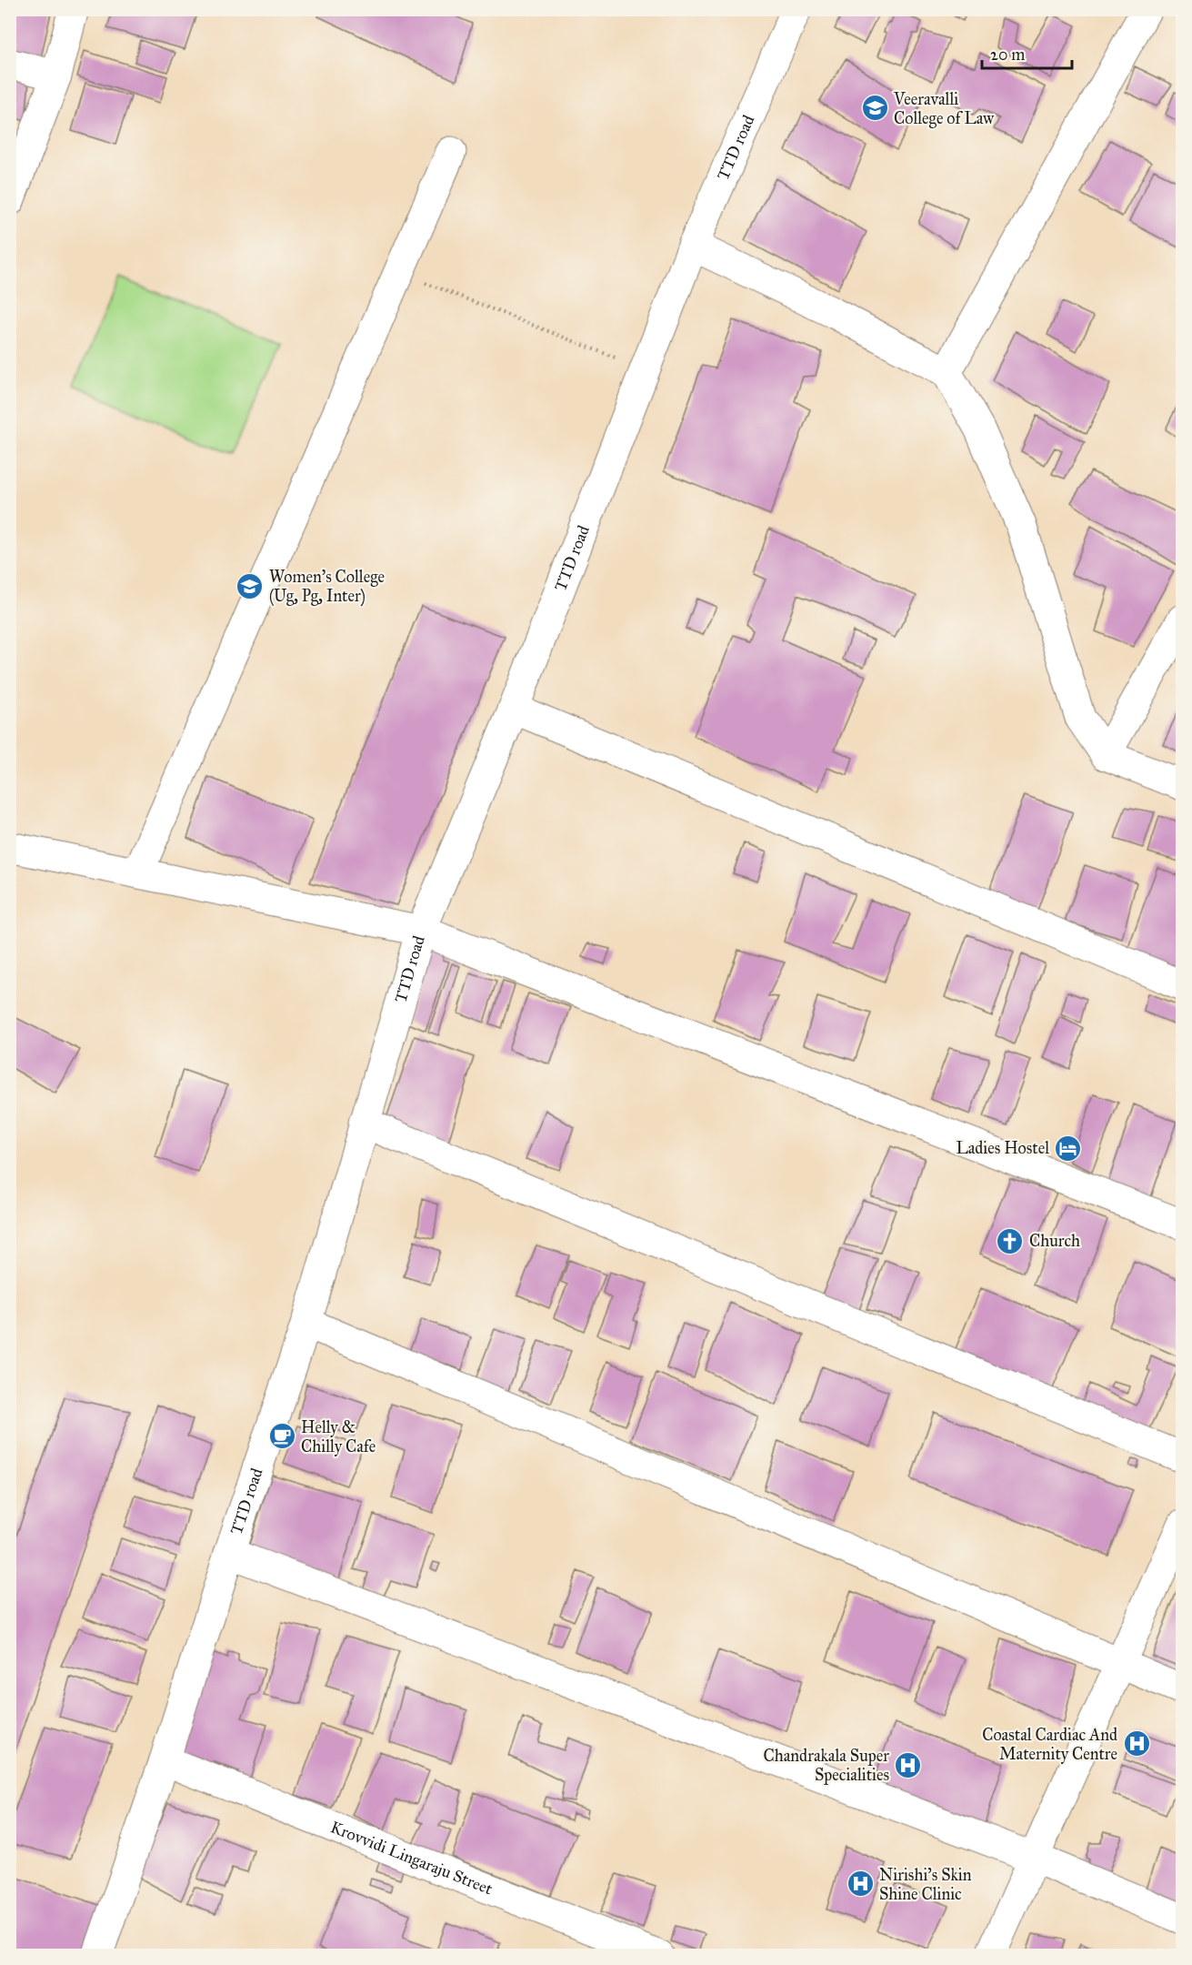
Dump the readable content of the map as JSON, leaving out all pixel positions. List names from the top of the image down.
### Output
{
  "streets": {
    "street": ["TTD road", "Krovvidi Lingaraju Street"]
  },
  "crossings": [
    ["TTD road", "Krovvidi Lingaraju Street"]
  ],
  "places": {
    "school or university": ["Veeravalli College of Law", "Women's College (Ug, Pg, Inter)"],
    "hotel": ["Ladies Hostel"],
    "church": ["Church"],
    "cafe": ["Helly & Chilly Cafe"],
    "hospital": ["Coastal Cardiac And Maternity Centre", "Chandrakala Super Specialities", "Nirishi's Skin Shine Clinic"]
  },
  "scale_bar": "20 m"
}
